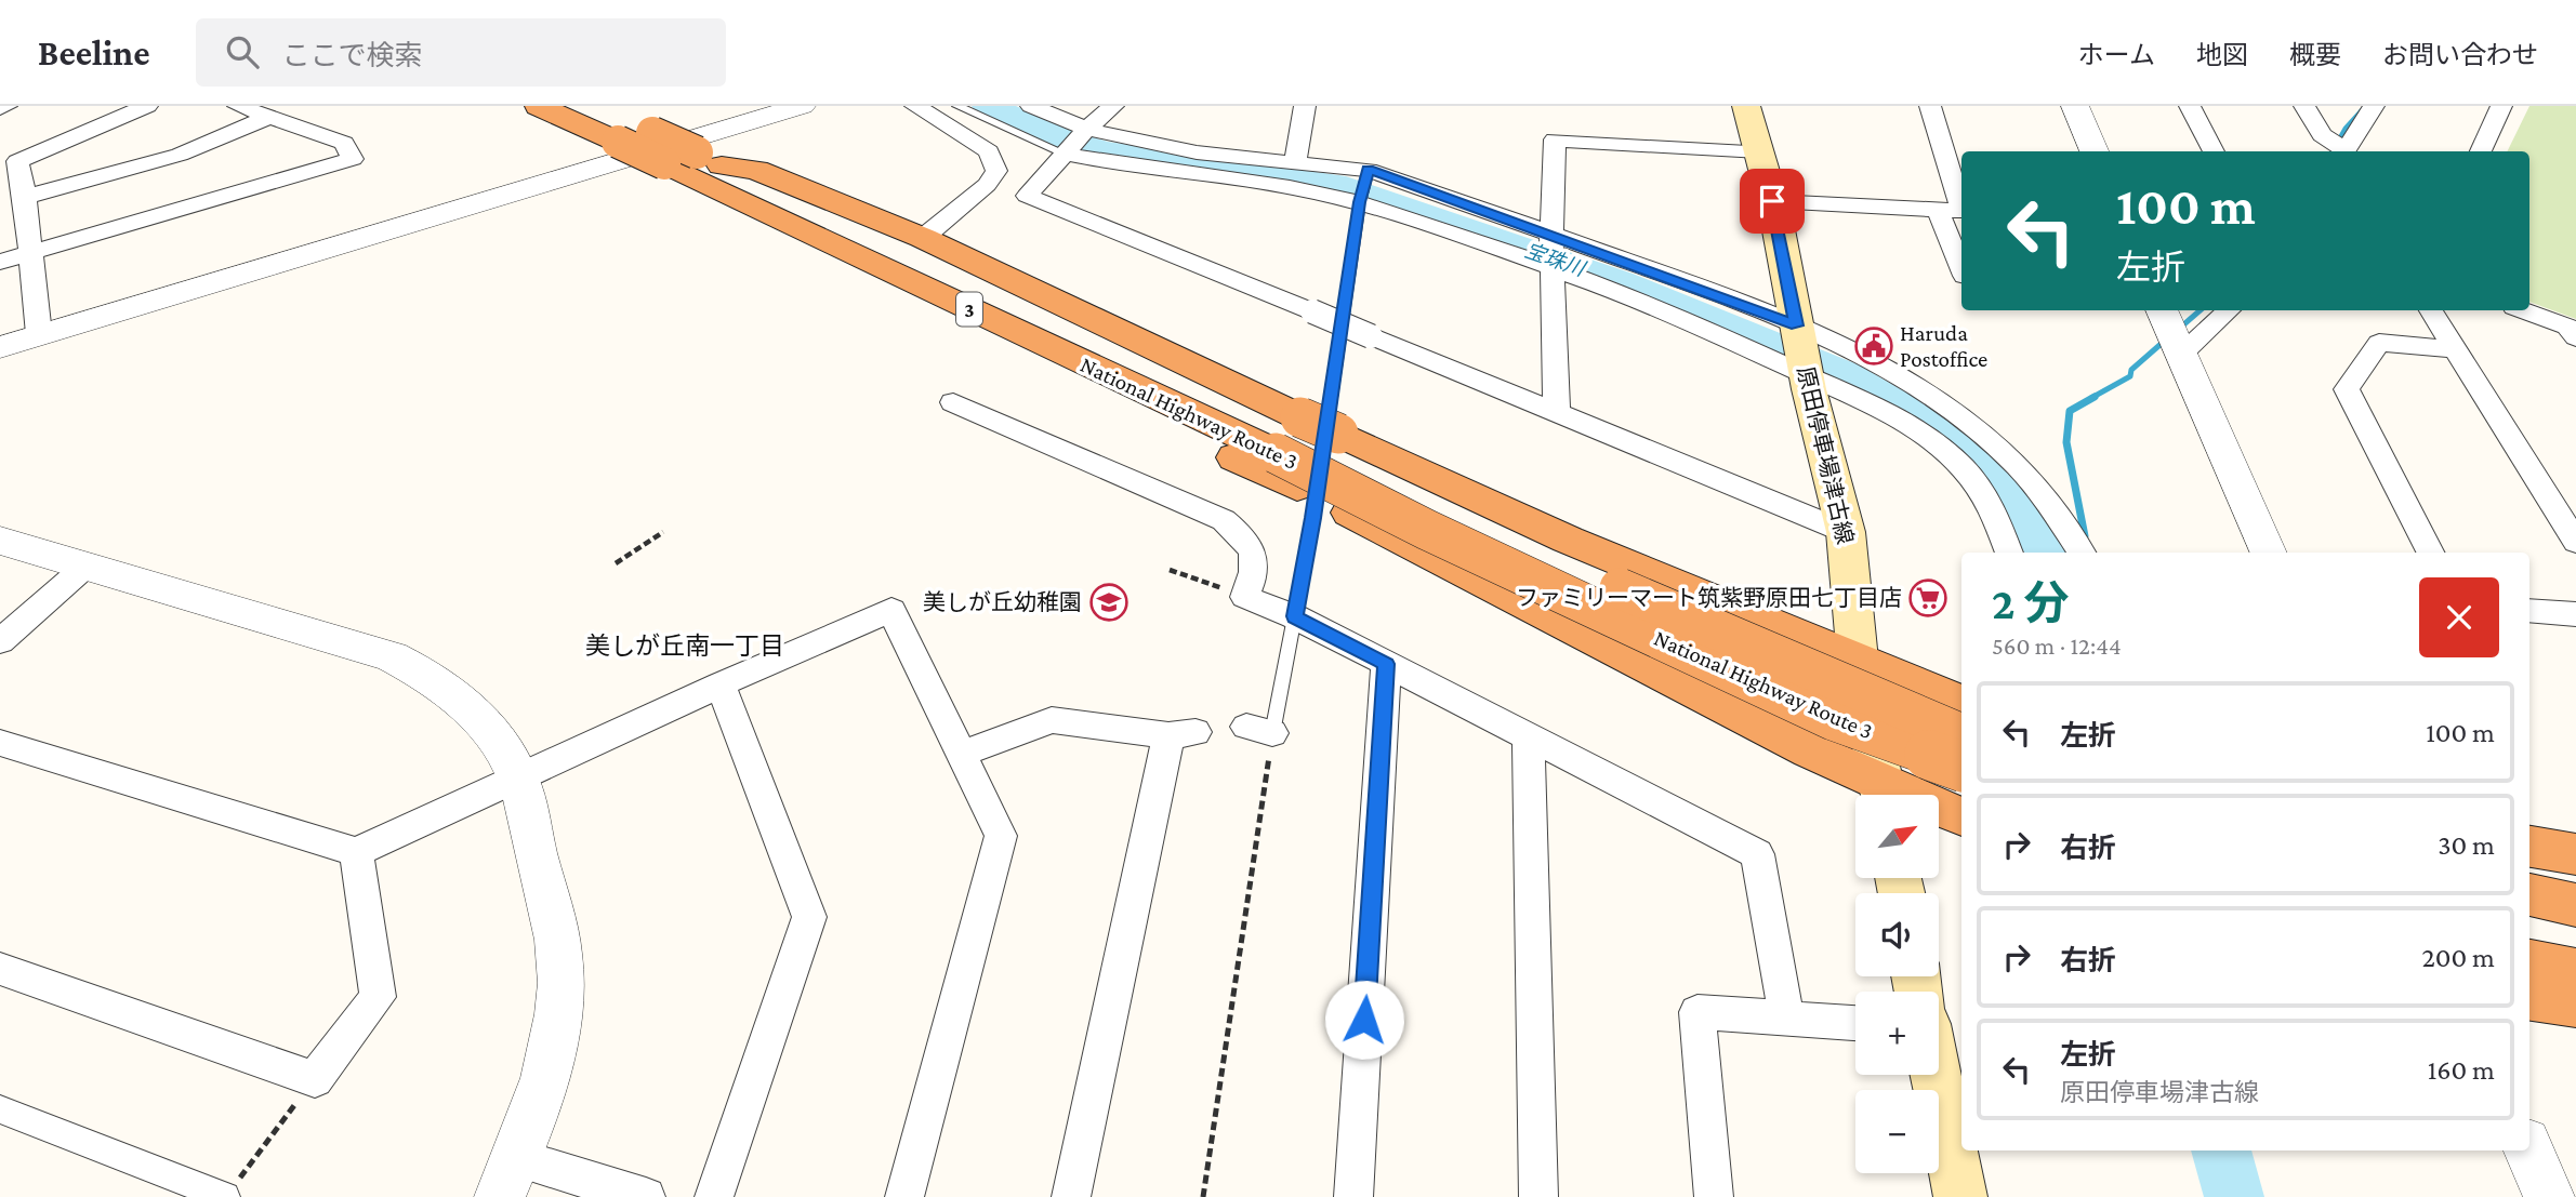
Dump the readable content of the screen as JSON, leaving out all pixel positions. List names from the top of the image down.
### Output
{
  "streets": {
    "highway": ["3", "National Highway Route 3"],
    "main road": ["原田停車場津古線"]
  },
  "districts": ["美しが丘南一丁目"],
  "water": ["宝珠川"],
  "places": {
    "public building": ["Haruda Postoffice"],
    "supermarket": ["ファミリーマート筑紫野原田七丁目店"],
    "school or university": ["美しが丘幼稚園"]
  },
  "north": "top right",
  "page": {
    "header": "Beeline",
    "search": "ここで検索",
    "nav": [
      "ホーム",
      "地図",
      "概要",
      "お問い合わせ"
    ],
    "turn": ["100 m", "左折"],
    "heading": ["2 分", "560 m · 12:44"],
    "list": [
      {
        "name": "左折",
        "value": "100 m"
      },
      {
        "name": "右折",
        "value": "30 m"
      },
      {
        "name": "右折",
        "value": "200 m"
      },
      {
        "name": "左折",
        "note": "原田停車場津古線",
        "value": "160 m"
      }
    ],
    "map_buttons": ["+", "−"]
  }
}
